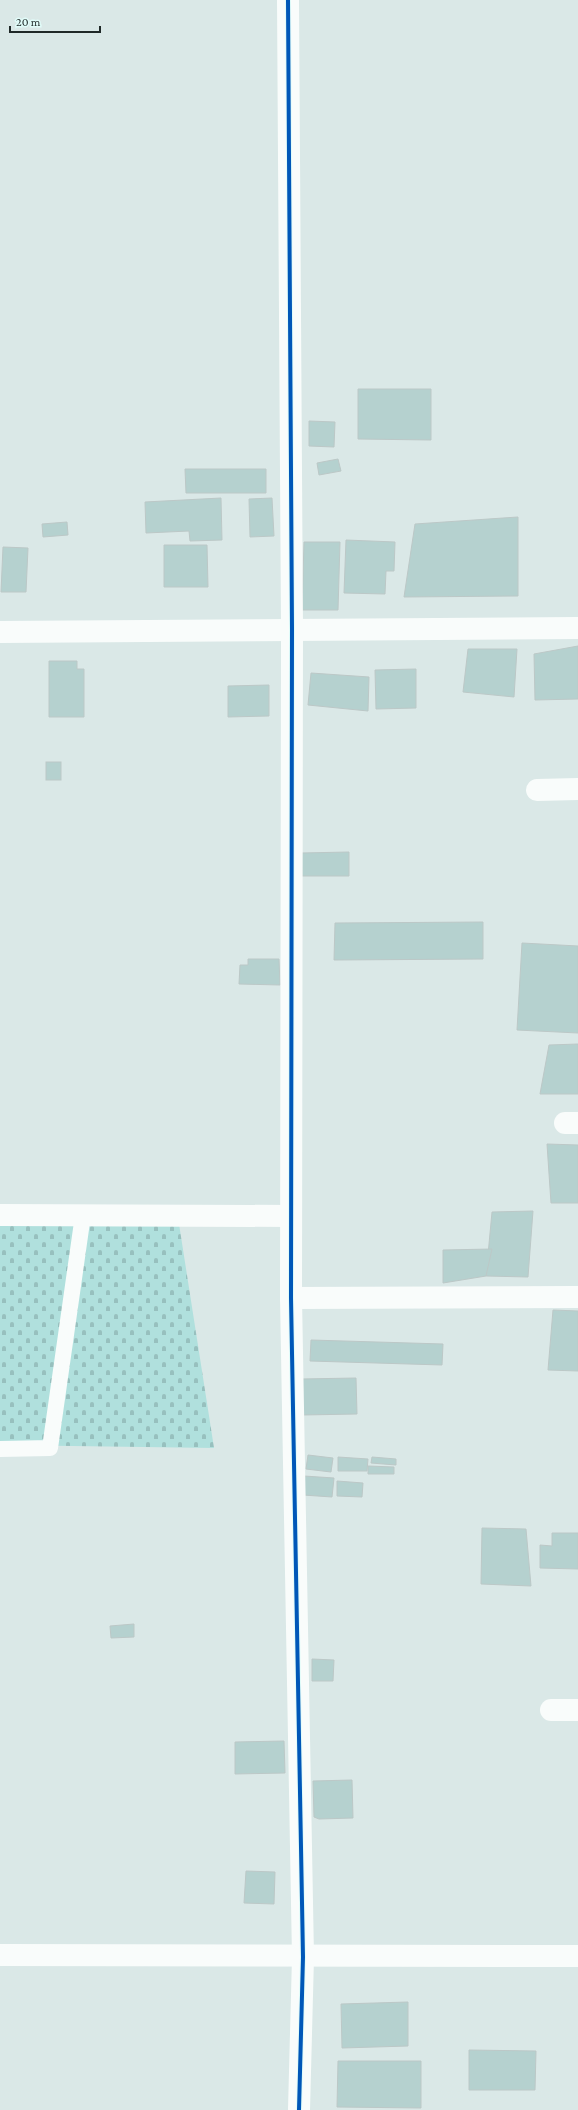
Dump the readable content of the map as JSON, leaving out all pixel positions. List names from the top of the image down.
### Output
{
  "scale_bar": "20 m"
}
